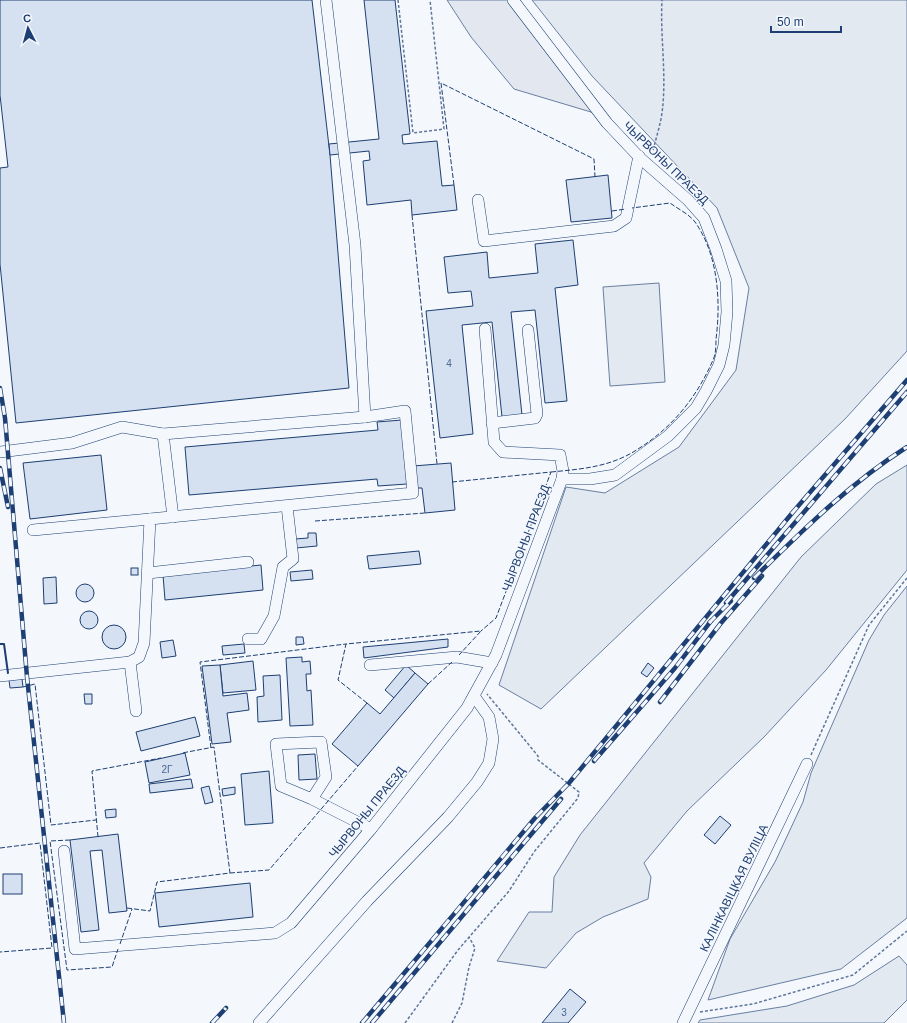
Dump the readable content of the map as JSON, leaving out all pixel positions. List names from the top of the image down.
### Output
{
  "streets": {
    "street": ["ЧЫРВОНЫ ПРАЕЗД", "КАЛІНКАВІЦКАЯ ВУЛІЦА"]
  },
  "house_numbers": ["4", "2Г", "3"],
  "scale_bar": "50 m",
  "north": "top"
}
